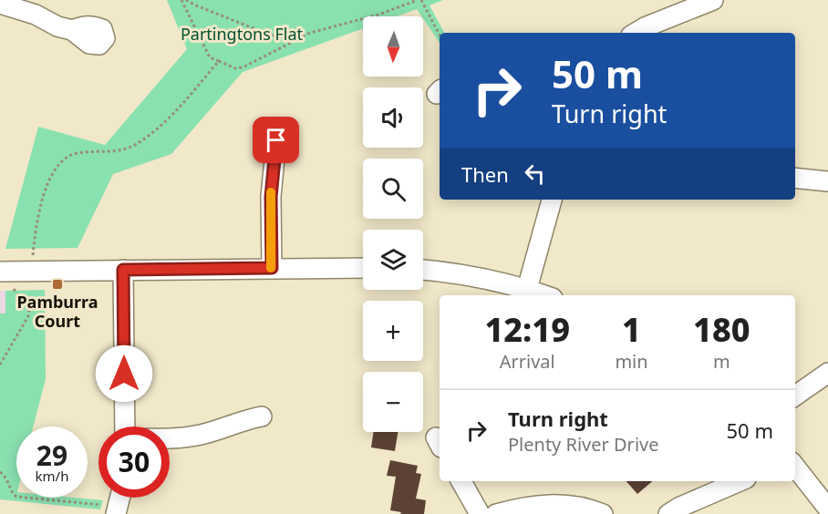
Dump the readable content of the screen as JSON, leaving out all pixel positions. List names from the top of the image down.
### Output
{
  "parks": ["Partingtons Flat"],
  "places": {
    "transit": ["Pamburra Court"]
  },
  "north": "bottom",
  "page": {
    "map_buttons": ["+", "−"],
    "turn": ["50 m", "Turn right"],
    "then": "Then",
    "eta": [
      "12:19",
      "Arrival",
      "1",
      "min",
      "180",
      "m"
    ],
    "list": [
      {
        "name": "Turn right",
        "note": "Plenty River Drive",
        "value": "50 m"
      }
    ],
    "speed": "29 km/h",
    "limit": "30"
  }
}
